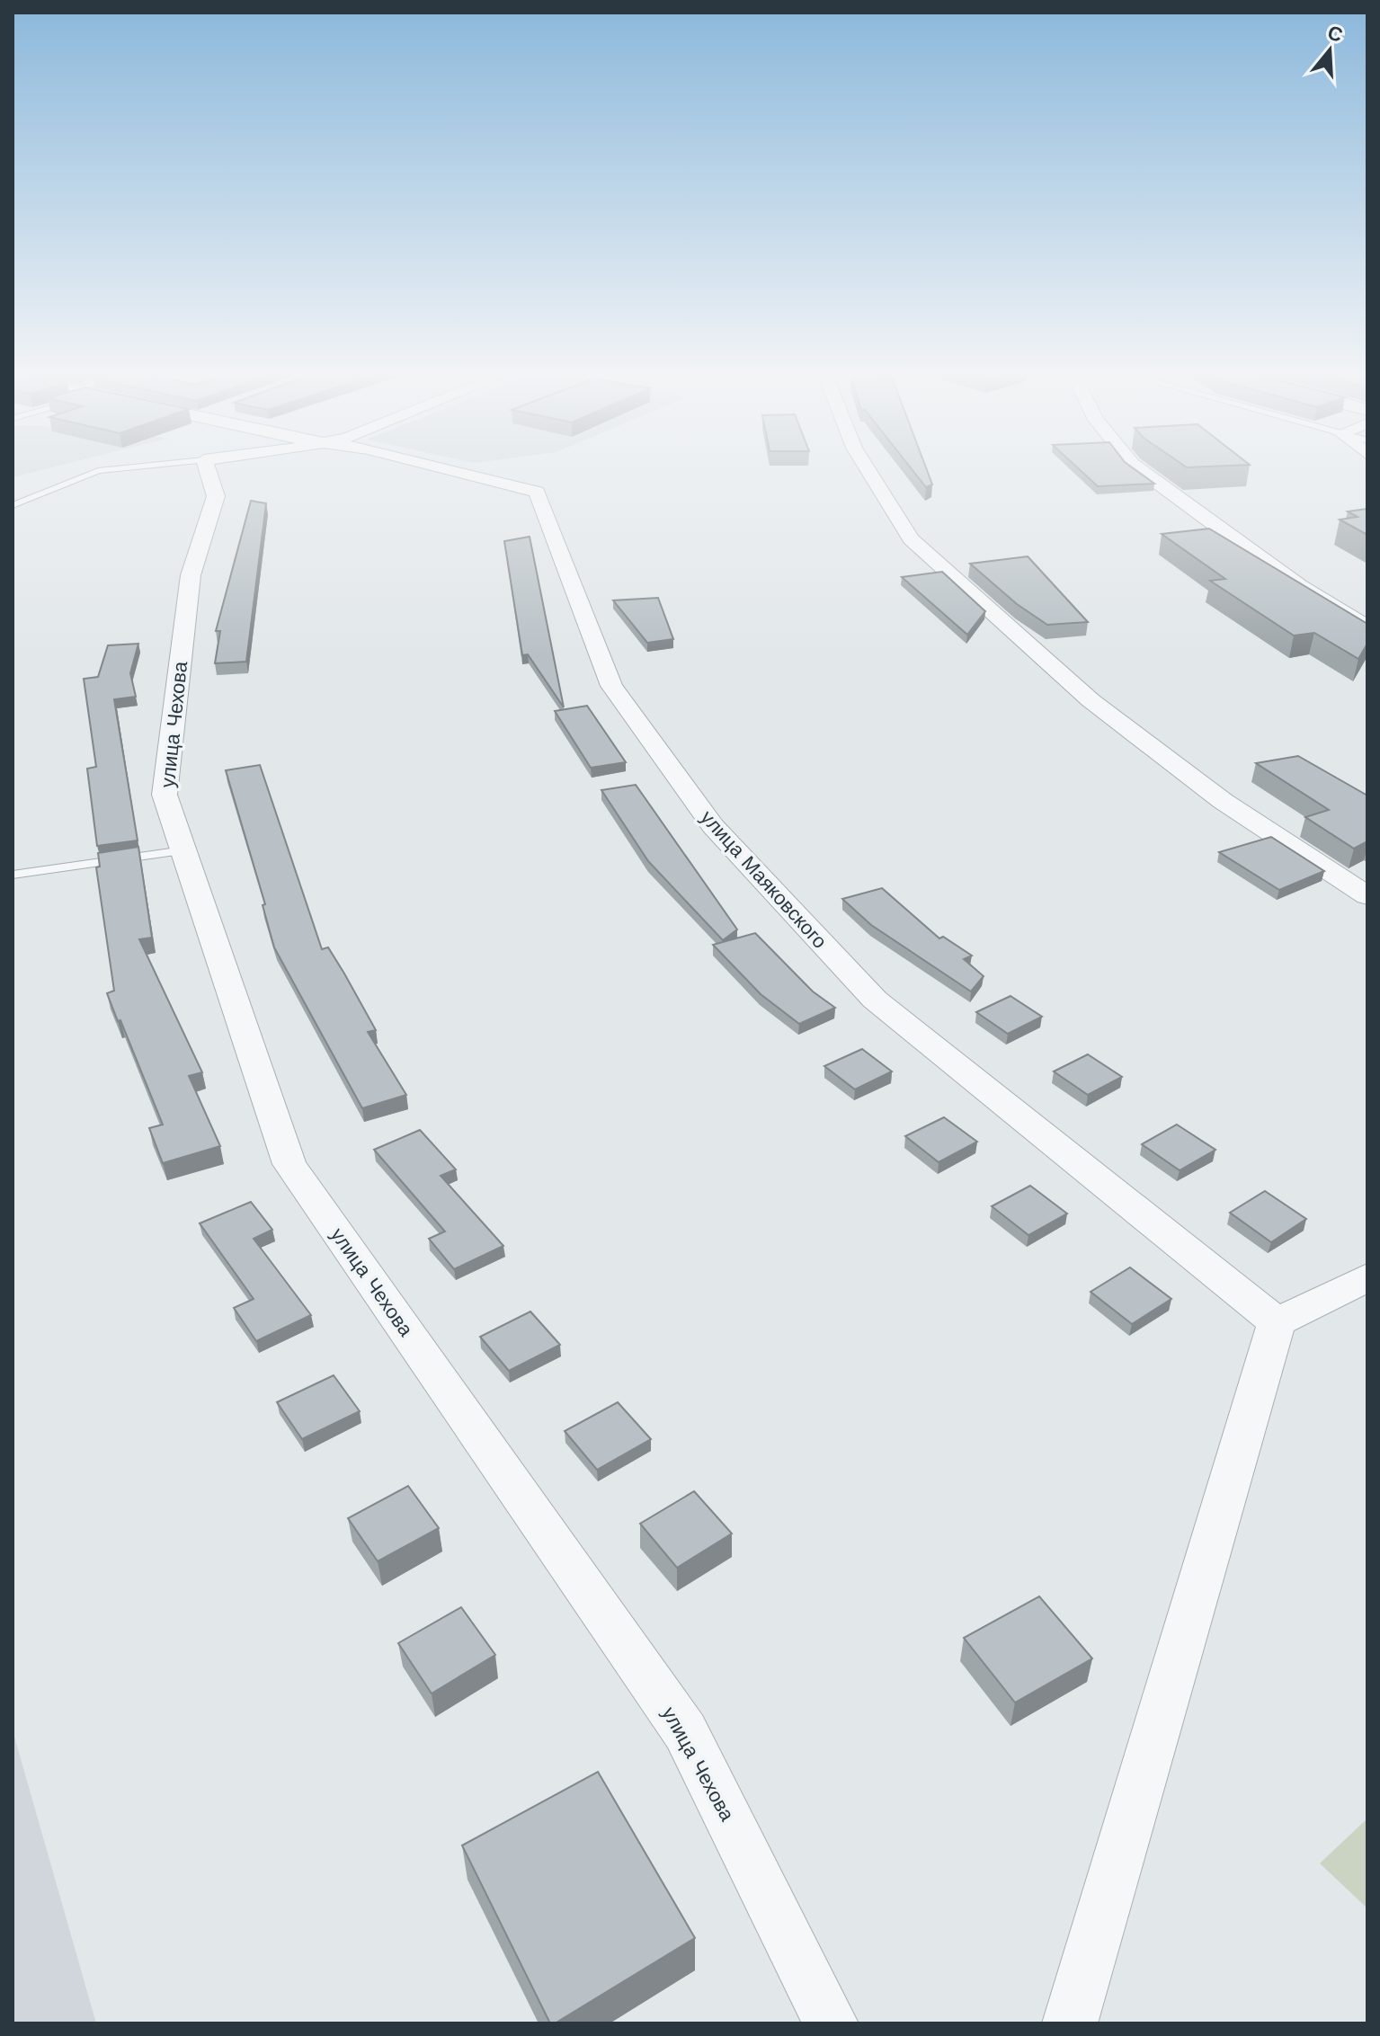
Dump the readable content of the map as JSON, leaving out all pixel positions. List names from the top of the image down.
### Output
{
  "streets": {
    "street": ["улица Чехова", "улица Маяковского"]
  },
  "north": "top"
}
